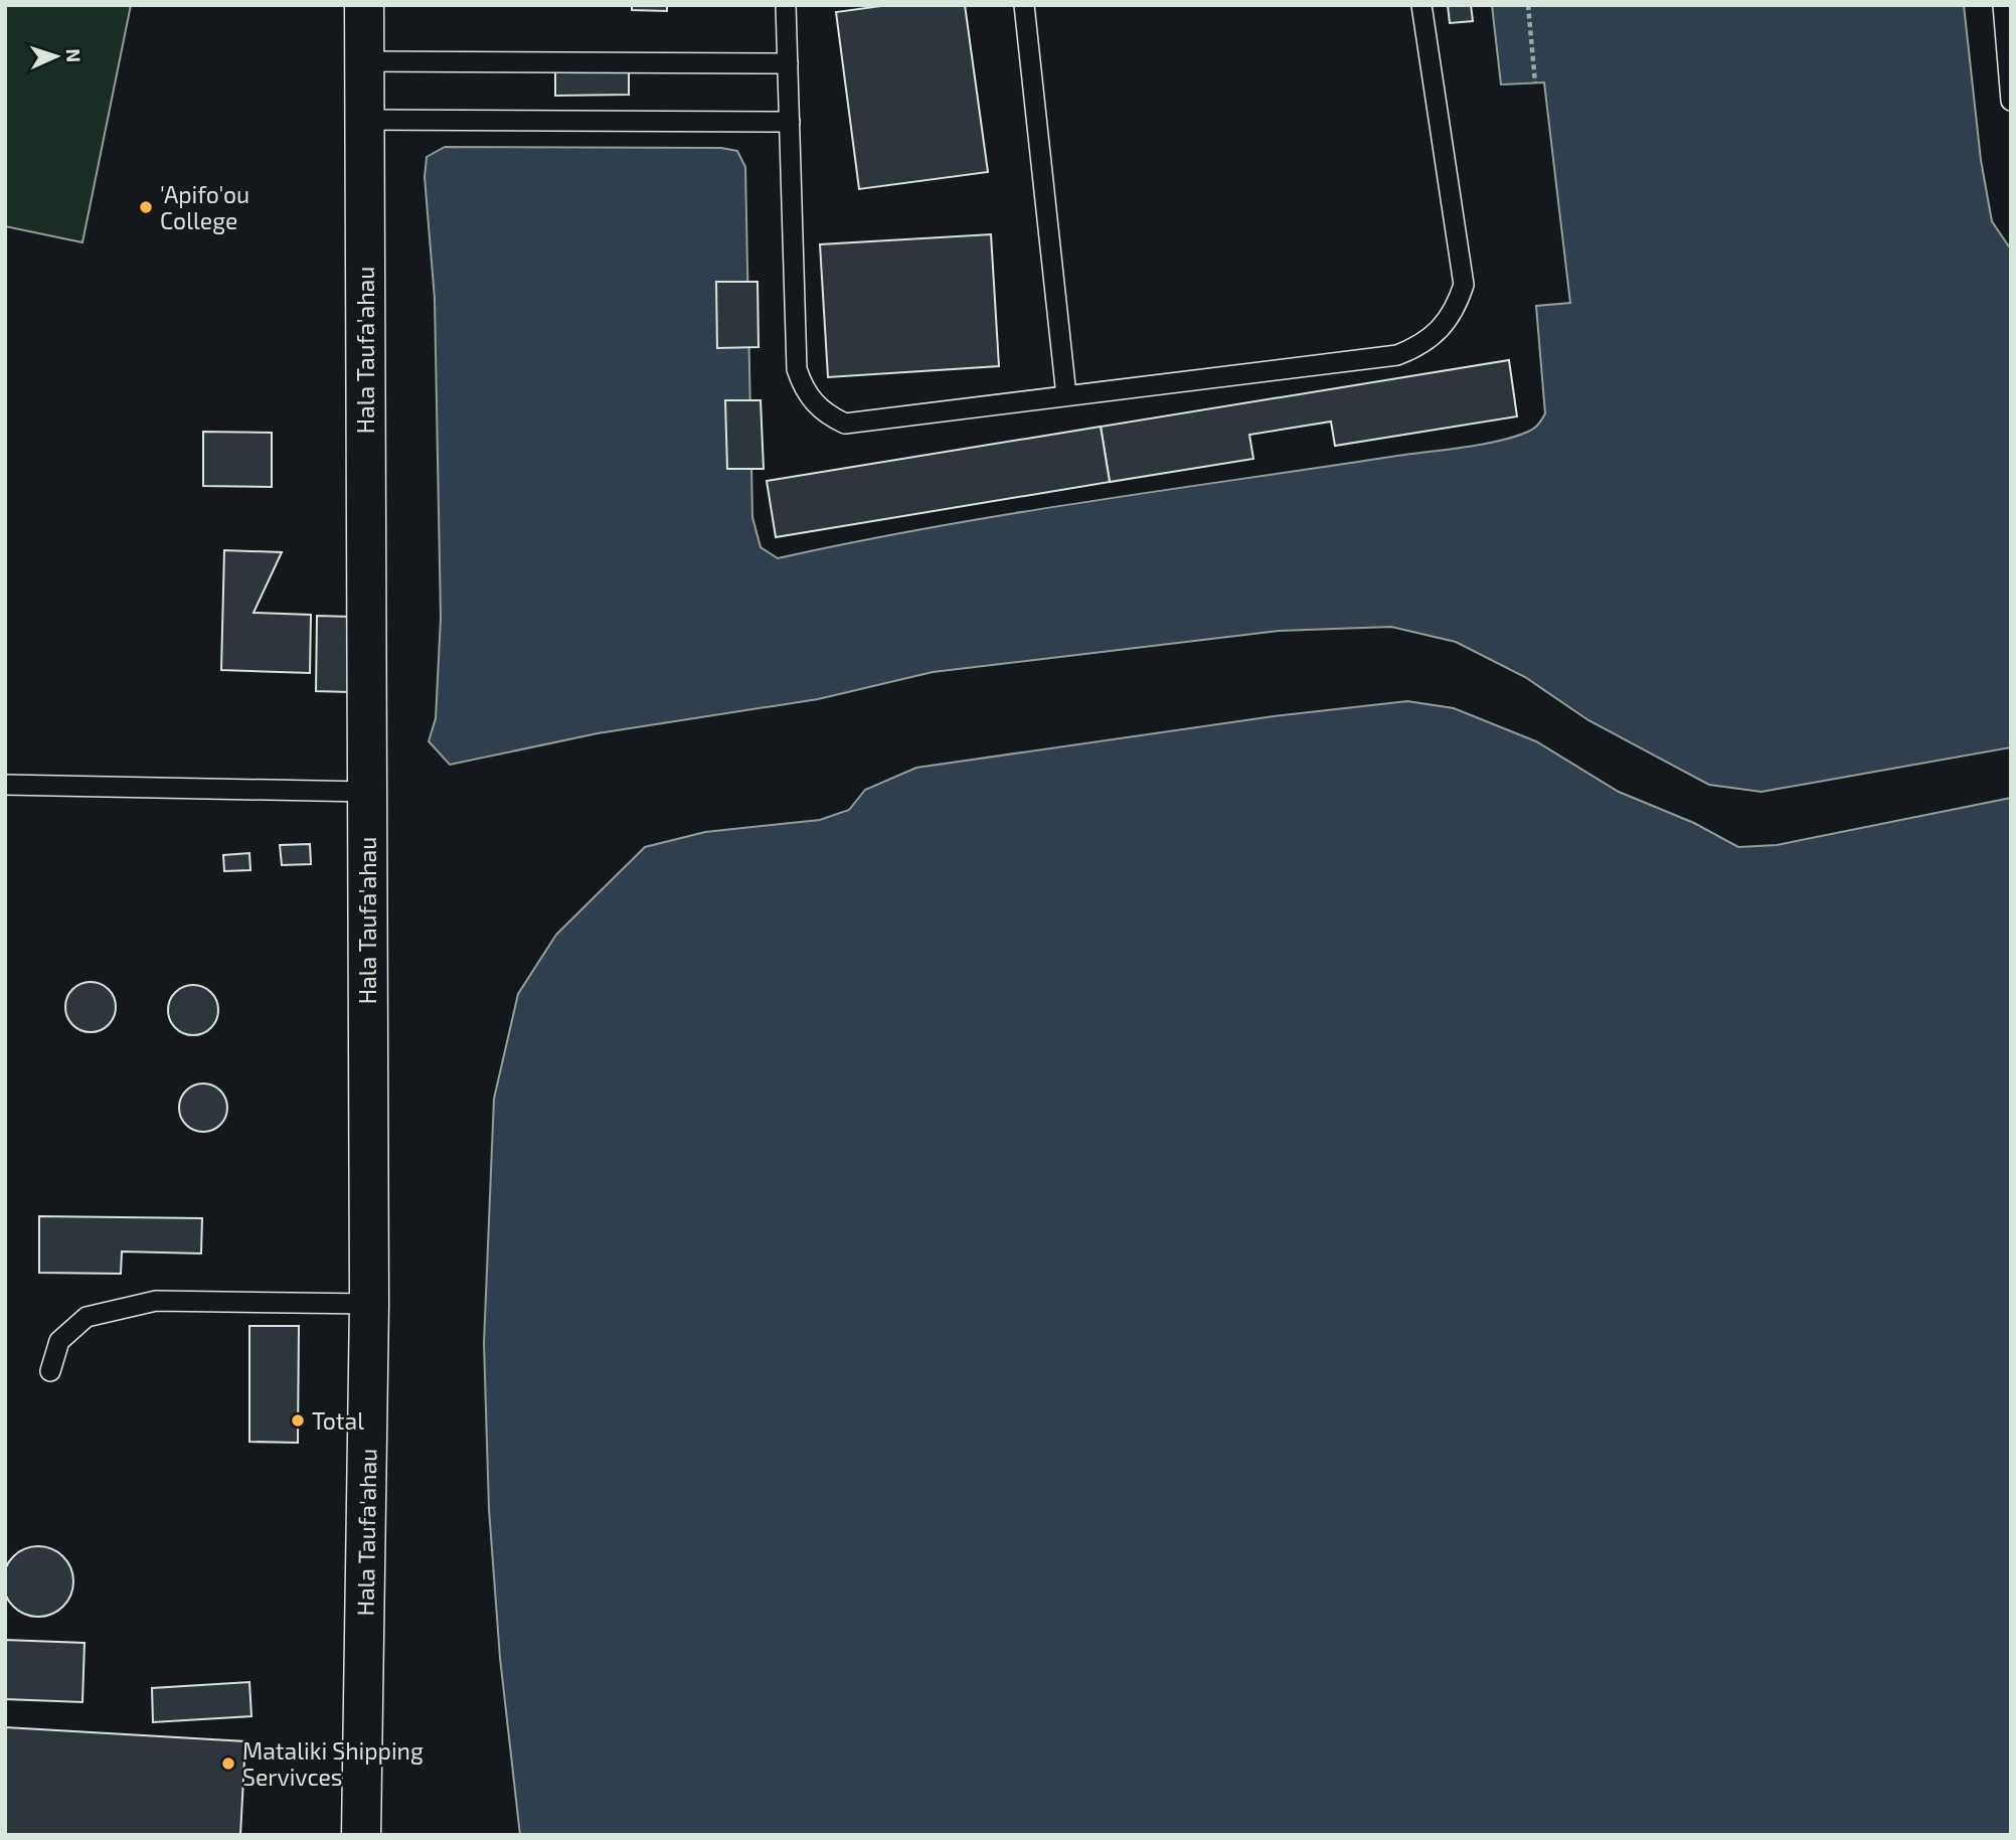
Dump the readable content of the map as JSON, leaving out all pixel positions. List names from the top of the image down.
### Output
{
  "streets": {
    "street": ["Hala Taufa'ahau"]
  },
  "places": ["'Apifo'ou College", "Total", "Mataliki Shipping Servivces"],
  "north": "right"
}
